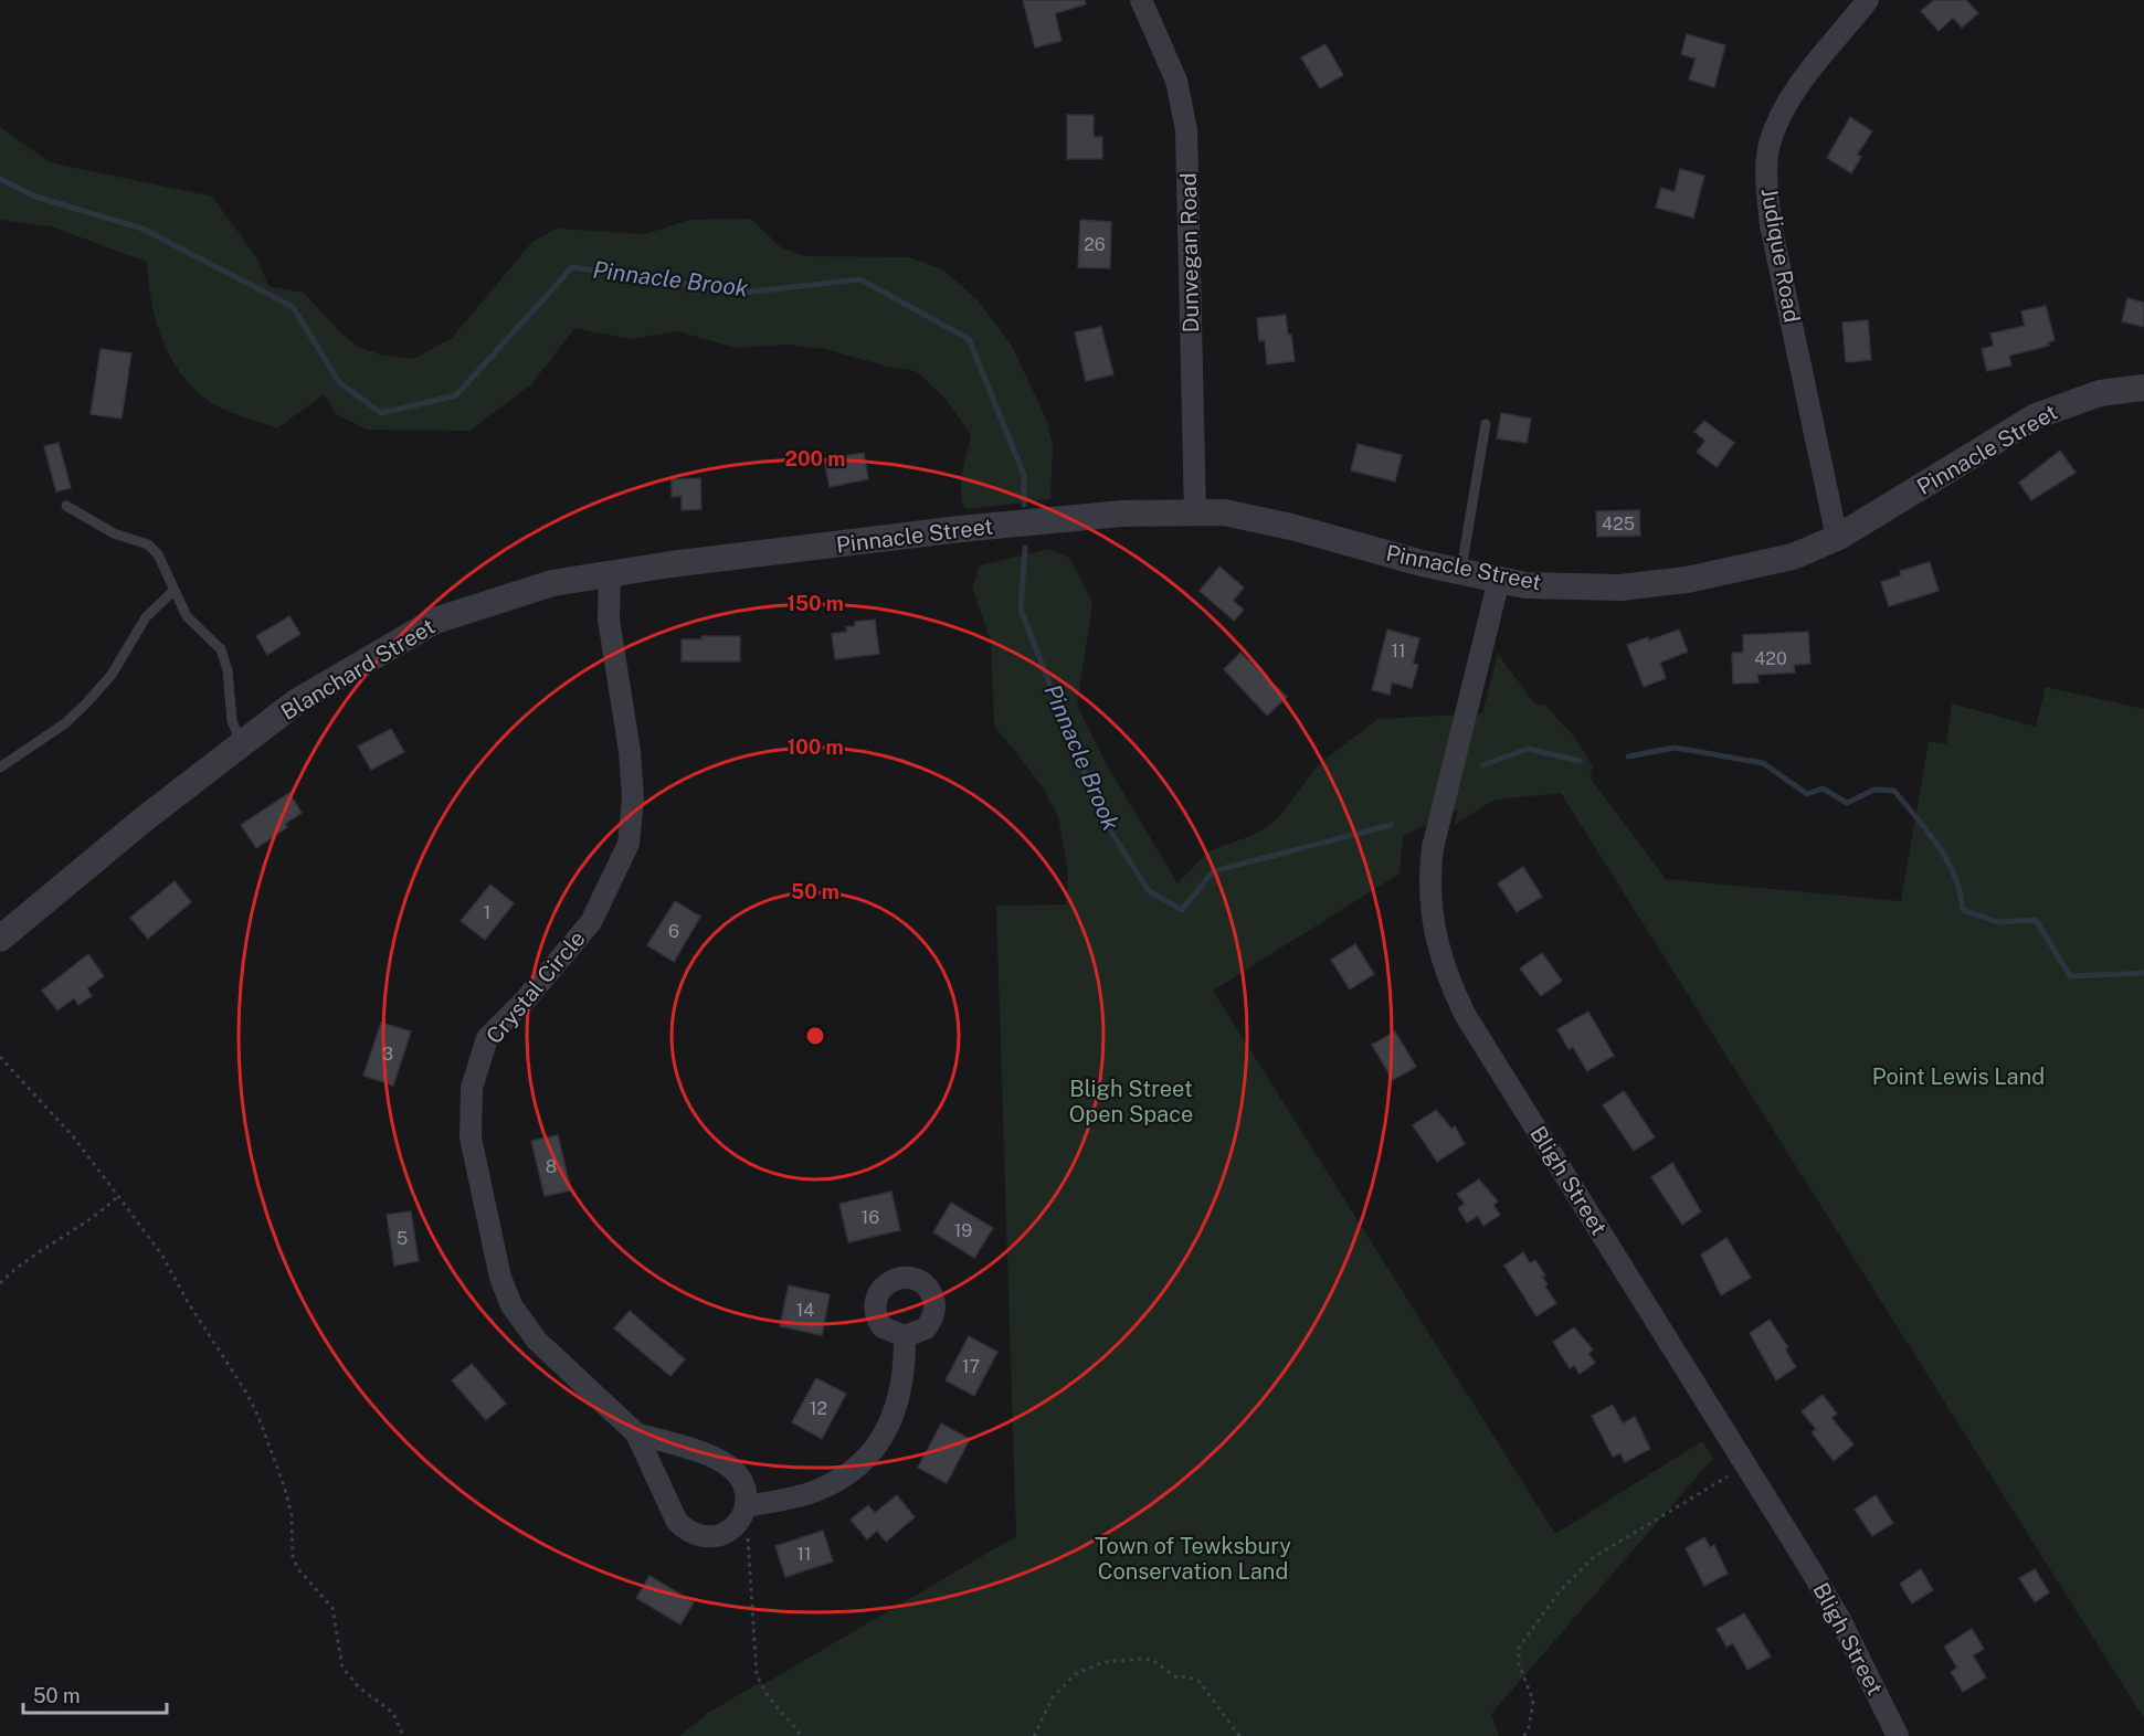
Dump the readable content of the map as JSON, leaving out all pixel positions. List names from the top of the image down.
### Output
{
  "streets": {
    "street": [
      "Dunvegan Road",
      "Judique Road",
      "Pinnacle Street",
      "Blanchard Street",
      "Crystal Circle",
      "Bligh Street"
    ]
  },
  "crossings": [
    ["Dunvegan Road", "Pinnacle Street"],
    ["Judique Road", "Pinnacle Street"],
    ["Pinnacle Street", "Blanchard Street"],
    ["Pinnacle Street", "Bligh Street"],
    ["Blanchard Street", "Crystal Circle"]
  ],
  "water": ["Pinnacle Brook"],
  "parks": ["Point Lewis Land", "Bligh Street Open Space", "Town of Tewksbury Conservation Land"],
  "house_numbers": [
    "26",
    "425",
    "11",
    "420",
    "1",
    "6",
    "3",
    "8",
    "16",
    "19",
    "5",
    "14",
    "17",
    "12",
    "11"
  ],
  "scale_bar": "50 m",
  "rings": [
    "200 m",
    "150 m",
    "100 m",
    "50 m"
  ]
}
